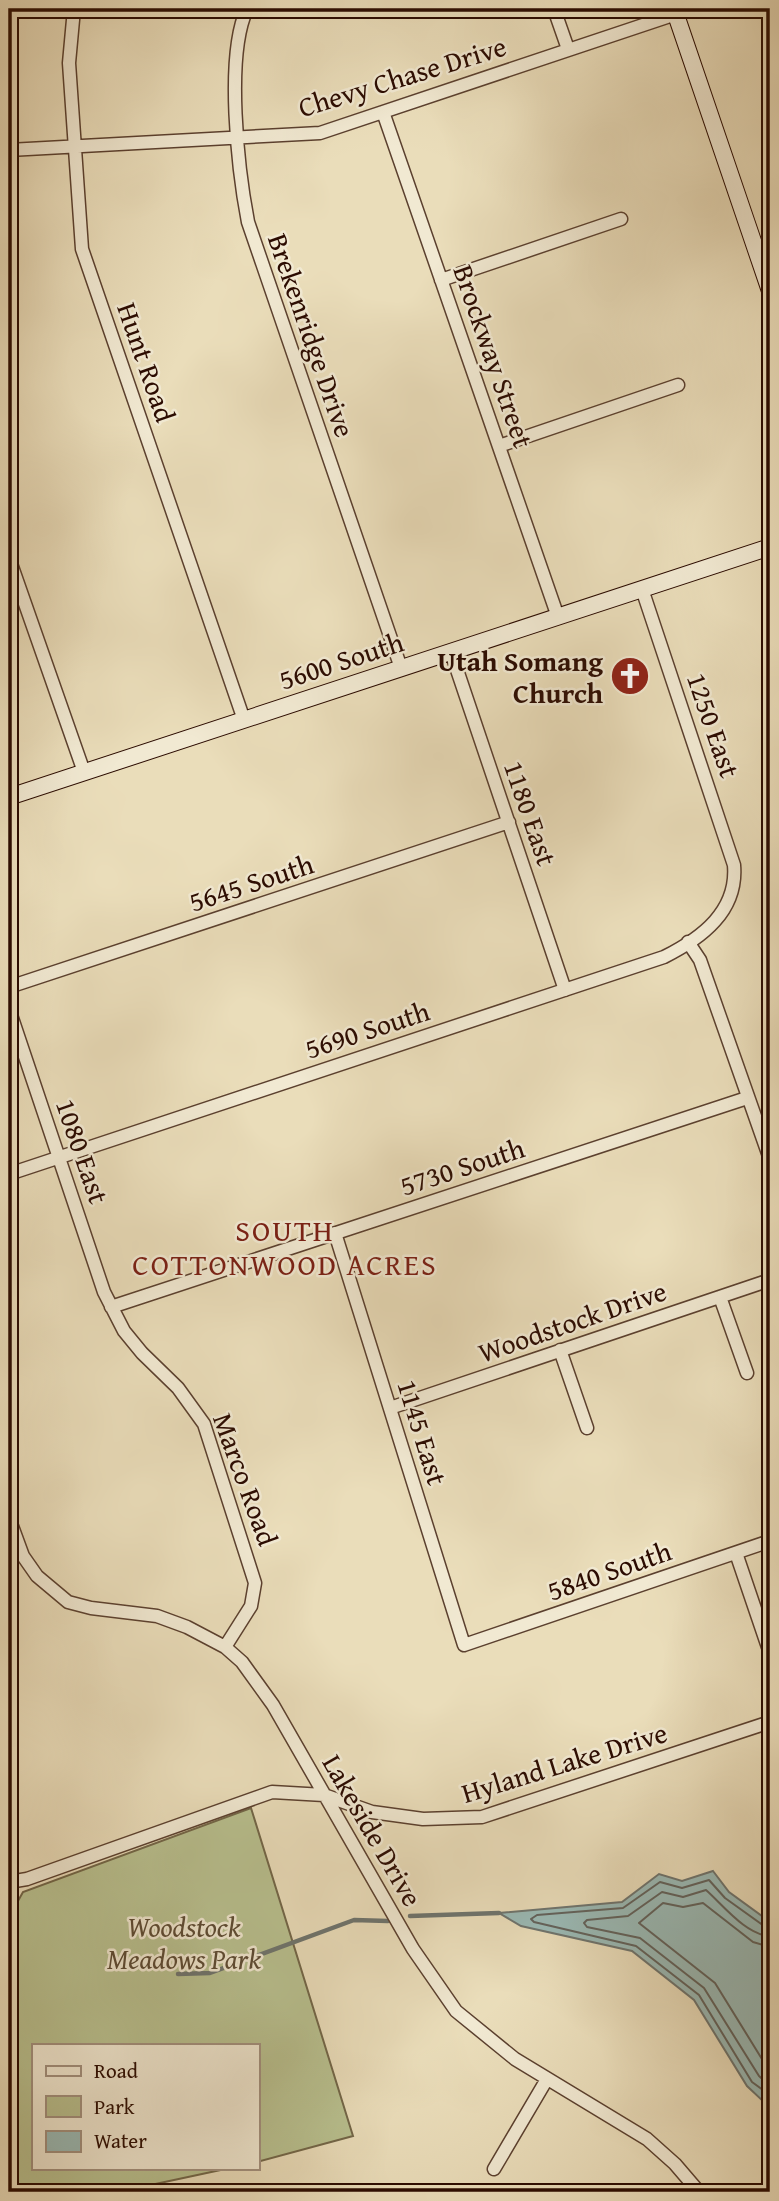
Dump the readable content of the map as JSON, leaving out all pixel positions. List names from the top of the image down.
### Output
{
  "streets": {
    "main road": ["5600 South"],
    "street": [
      "Chevy Chase Drive",
      "Brekenridge Drive",
      "Brockway Street",
      "Hunt Road",
      "1250 East",
      "1180 East",
      "5645 South",
      "5690 South",
      "1080 East",
      "5730 South",
      "Woodstock Drive",
      "1145 East",
      "Marco Road",
      "5840 South",
      "Hyland Lake Drive",
      "Lakeside Drive"
    ]
  },
  "crossings": [
    ["Chevy Chase Drive", "Brekenridge Drive"],
    ["Chevy Chase Drive", "Brockway Street"],
    ["Chevy Chase Drive", "Hunt Road"],
    ["Brekenridge Drive", "5600 South"],
    ["Brockway Street", "5600 South"],
    ["Hunt Road", "5600 South"],
    ["5600 South", "1250 East"],
    ["5600 South", "1180 East"],
    ["1250 East", "5690 South"],
    ["1180 East", "5645 South"],
    ["1180 East", "5690 South"],
    ["5690 South", "1080 East"],
    ["1080 East", "5730 South"],
    ["1080 East", "Marco Road"],
    ["5730 South", "1145 East"],
    ["5730 South", "Marco Road"],
    ["Woodstock Drive", "1145 East"],
    ["1145 East", "5840 South"],
    ["Marco Road", "Lakeside Drive"],
    ["Hyland Lake Drive", "Lakeside Drive"]
  ],
  "districts": ["SOUTH COTTONWOOD ACRES"],
  "parks": ["Woodstock Meadows Park"],
  "places": {
    "church": ["Utah Somang Church"]
  },
  "legend": ["Road", "Park", "Water"]
}
